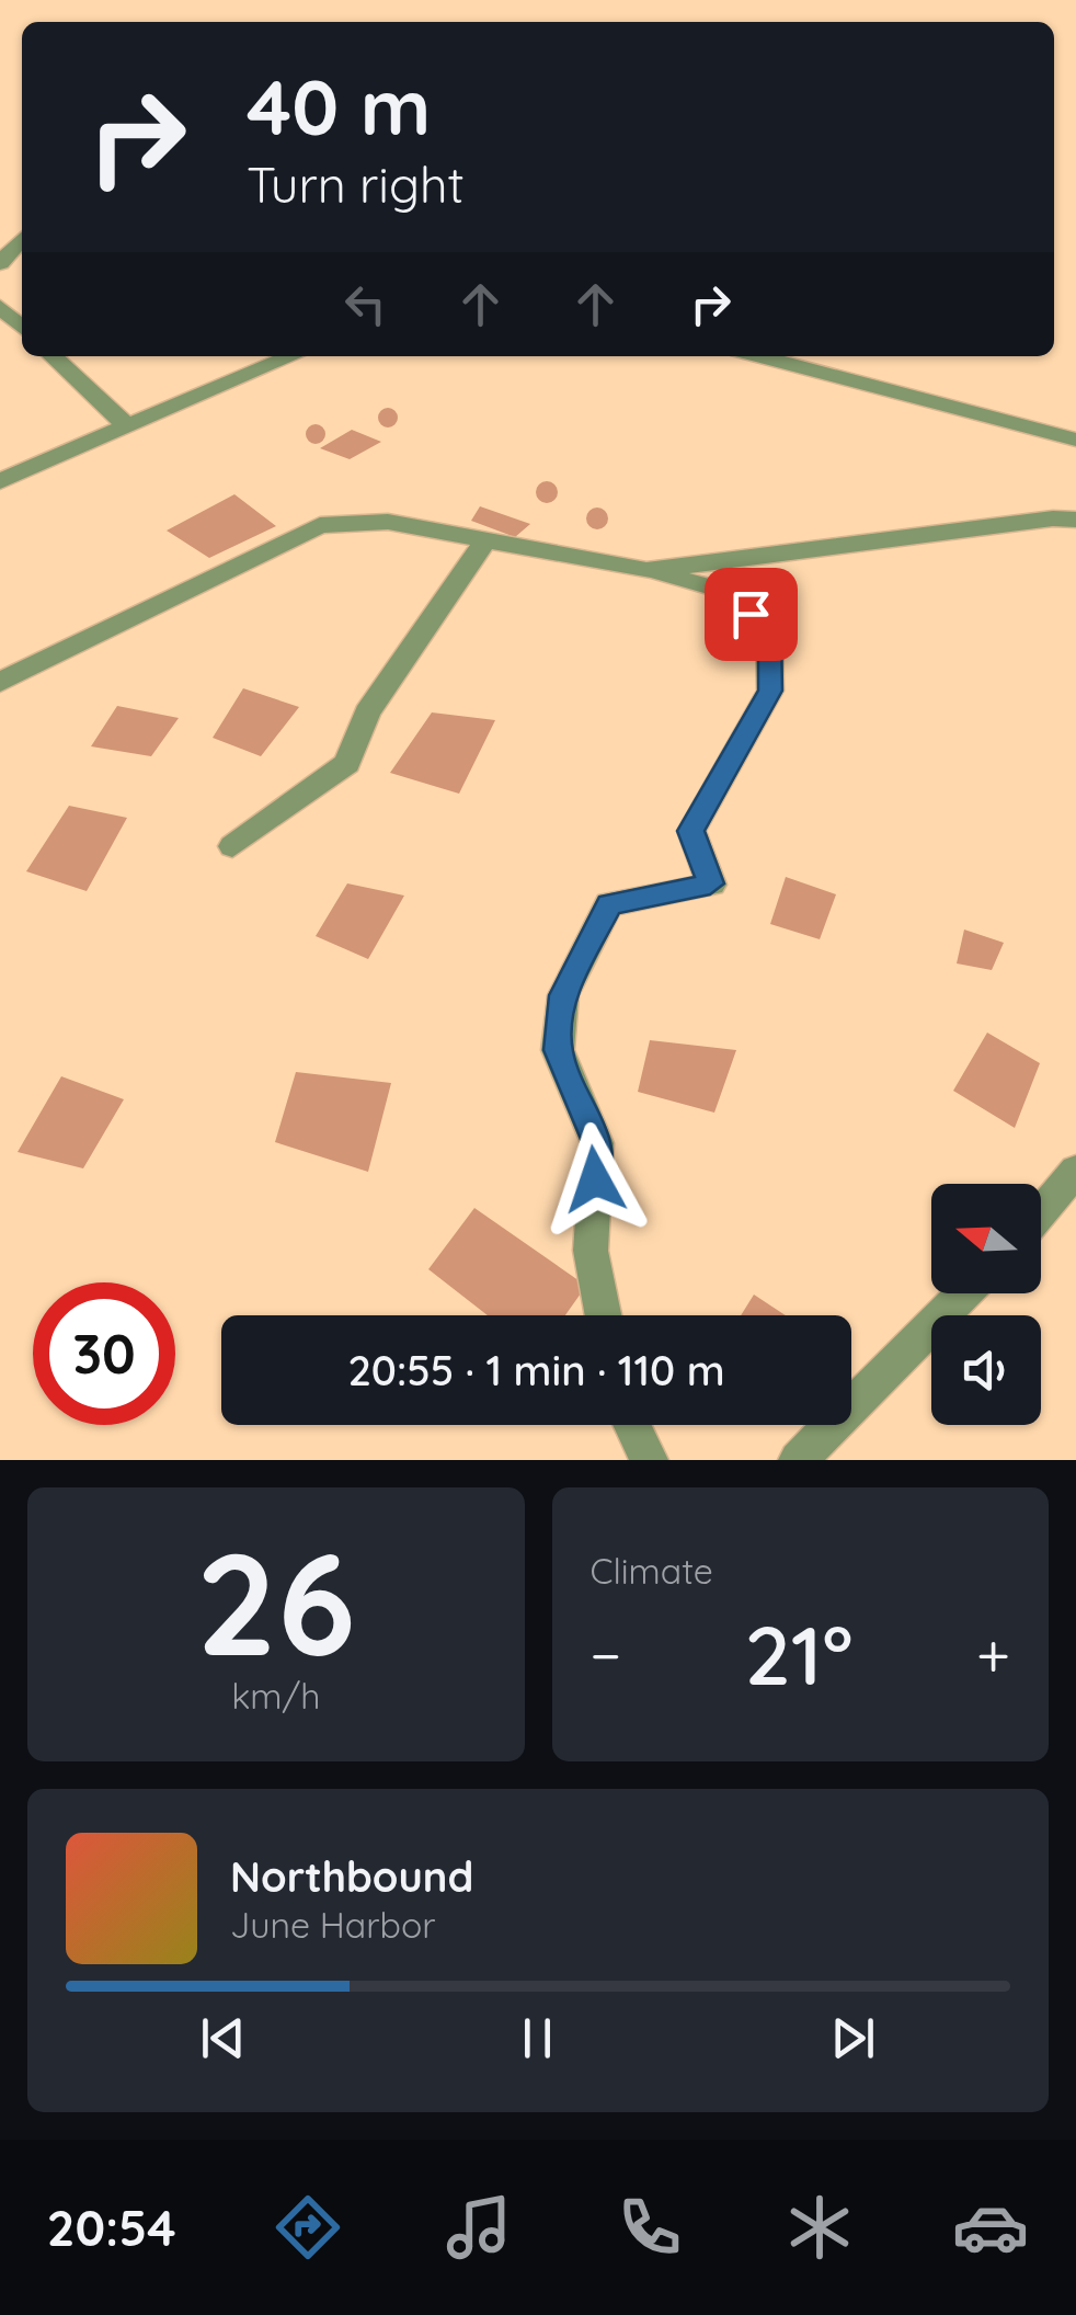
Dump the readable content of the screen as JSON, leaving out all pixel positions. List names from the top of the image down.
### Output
{
  "north": "left",
  "page": {
    "turn": ["40 m", "Turn right"],
    "limit": "30",
    "trip": "20:55 · 1 min · 110 m",
    "tile": [
      ["26", "km/h"],
      "Climate"
    ],
    "heat": ["−", "21°", "+"],
    "song": ["Northbound", "June Harbor"],
    "tabs": "20:54"
  }
}
